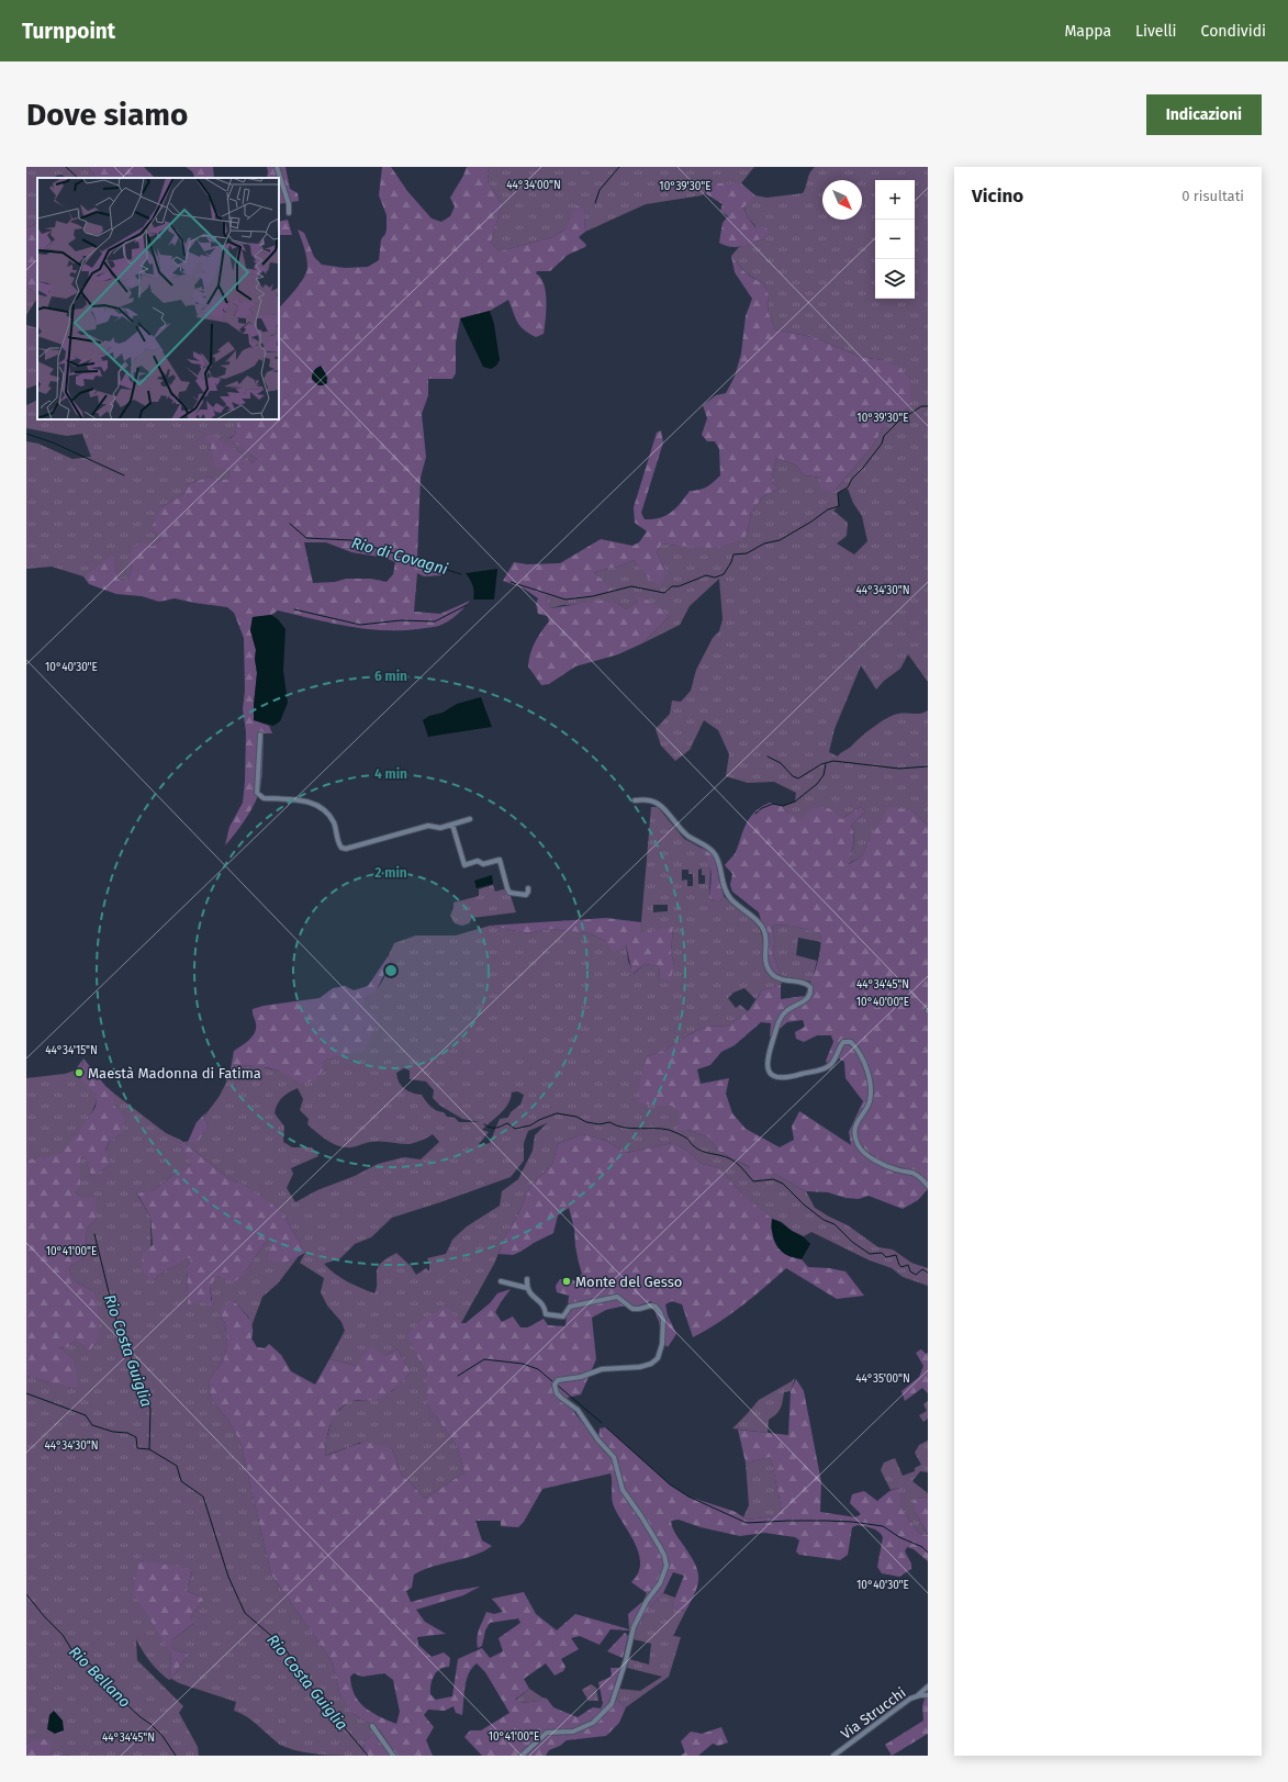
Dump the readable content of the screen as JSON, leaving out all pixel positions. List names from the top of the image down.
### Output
{
  "streets": {
    "street": ["Via Strucchi"]
  },
  "water": ["Rio di Covagni", "Rio Costa Guiglia", "Rio Bellano"],
  "places": ["Maestà Madonna di Fatima", "Monte del Gesso"],
  "north": "bottom right",
  "page": {
    "header": "Turnpoint",
    "nav": ["Mappa", "Livelli", "Condividi"],
    "buttons": "Indicazioni",
    "title": "Dove siamo",
    "heading": ["Vicino", "0 risultati"],
    "map_buttons": ["+", "−"]
  },
  "coordinates": [
    "44°34'00\"N",
    "10°39'30\"E",
    "44°34'30\"N",
    "10°40'30\"E",
    "44°34'45\"N",
    "10°40'00\"E",
    "44°34'15\"N",
    "10°41'00\"E",
    "44°35'00\"N"
  ],
  "rings": ["6 min", "4 min", "2 min"]
}
